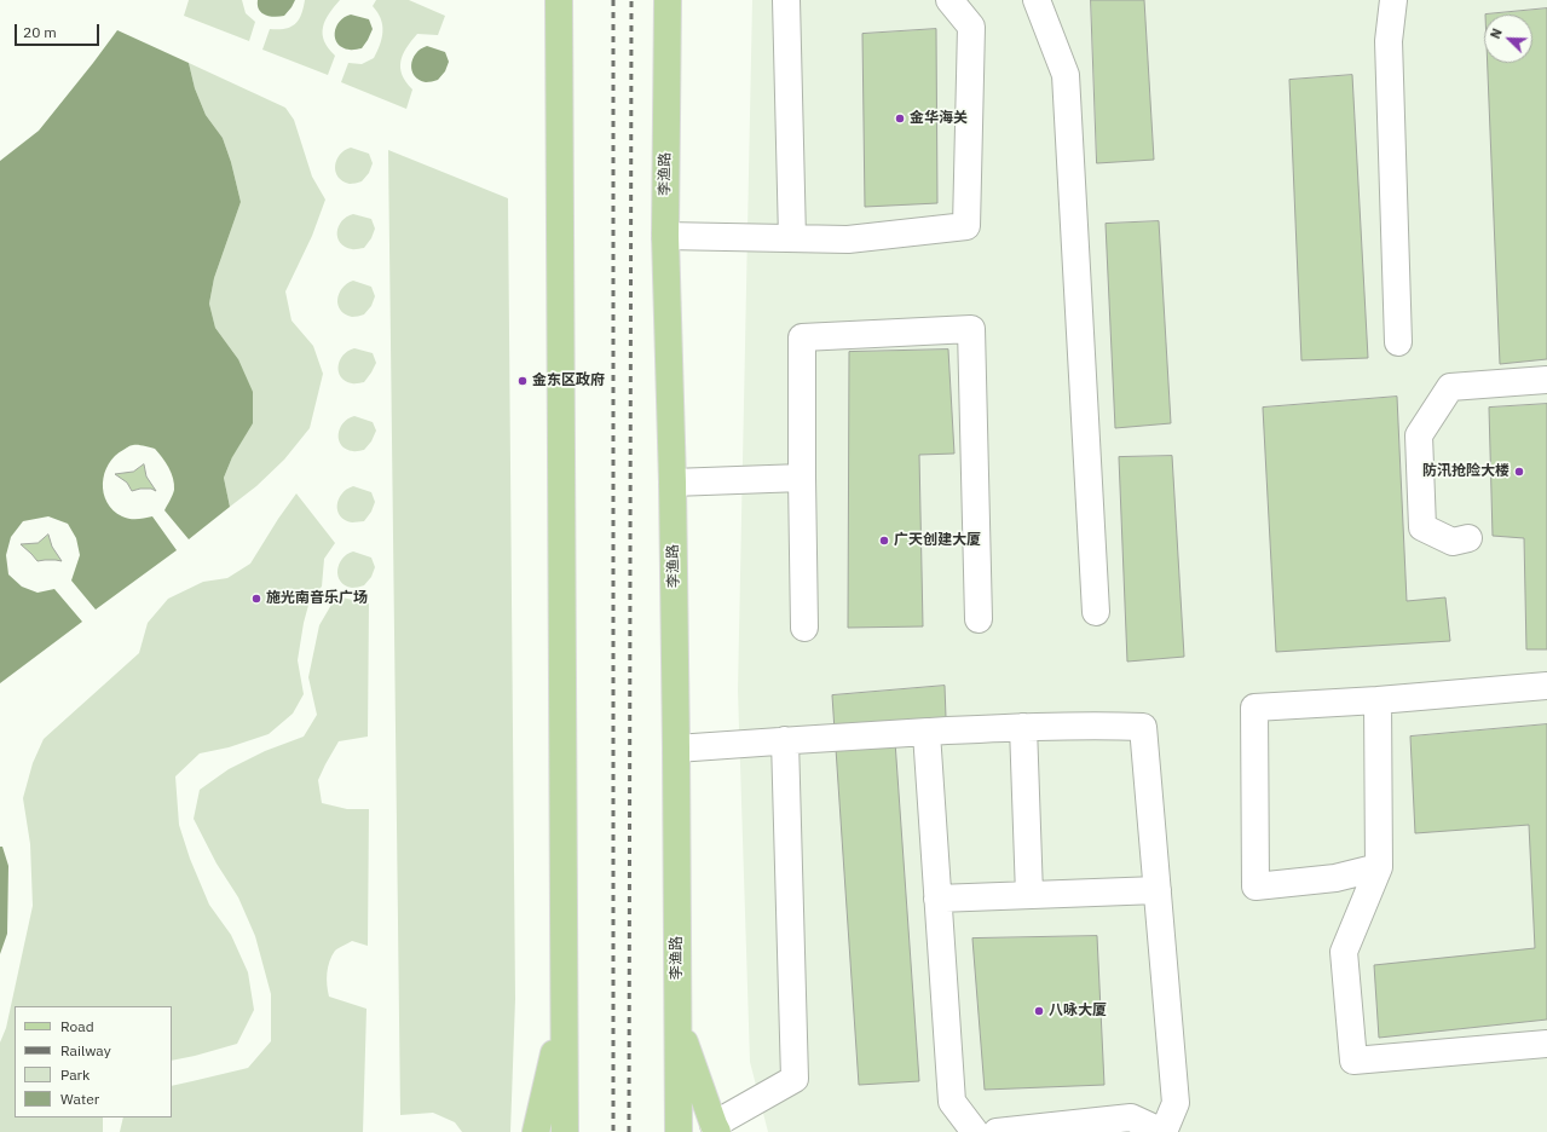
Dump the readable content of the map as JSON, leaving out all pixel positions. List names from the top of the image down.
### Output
{
  "streets": {
    "main road": ["李渔路"]
  },
  "places": [
    "金华海关",
    "金东区政府",
    "防汛抢险大楼",
    "广天创建大厦",
    "施光南音乐广场",
    "八咏大厦"
  ],
  "legend": [
    "Road",
    "Railway",
    "Park",
    "Water"
  ],
  "scale_bar": "20 m",
  "north": "top left"
}
